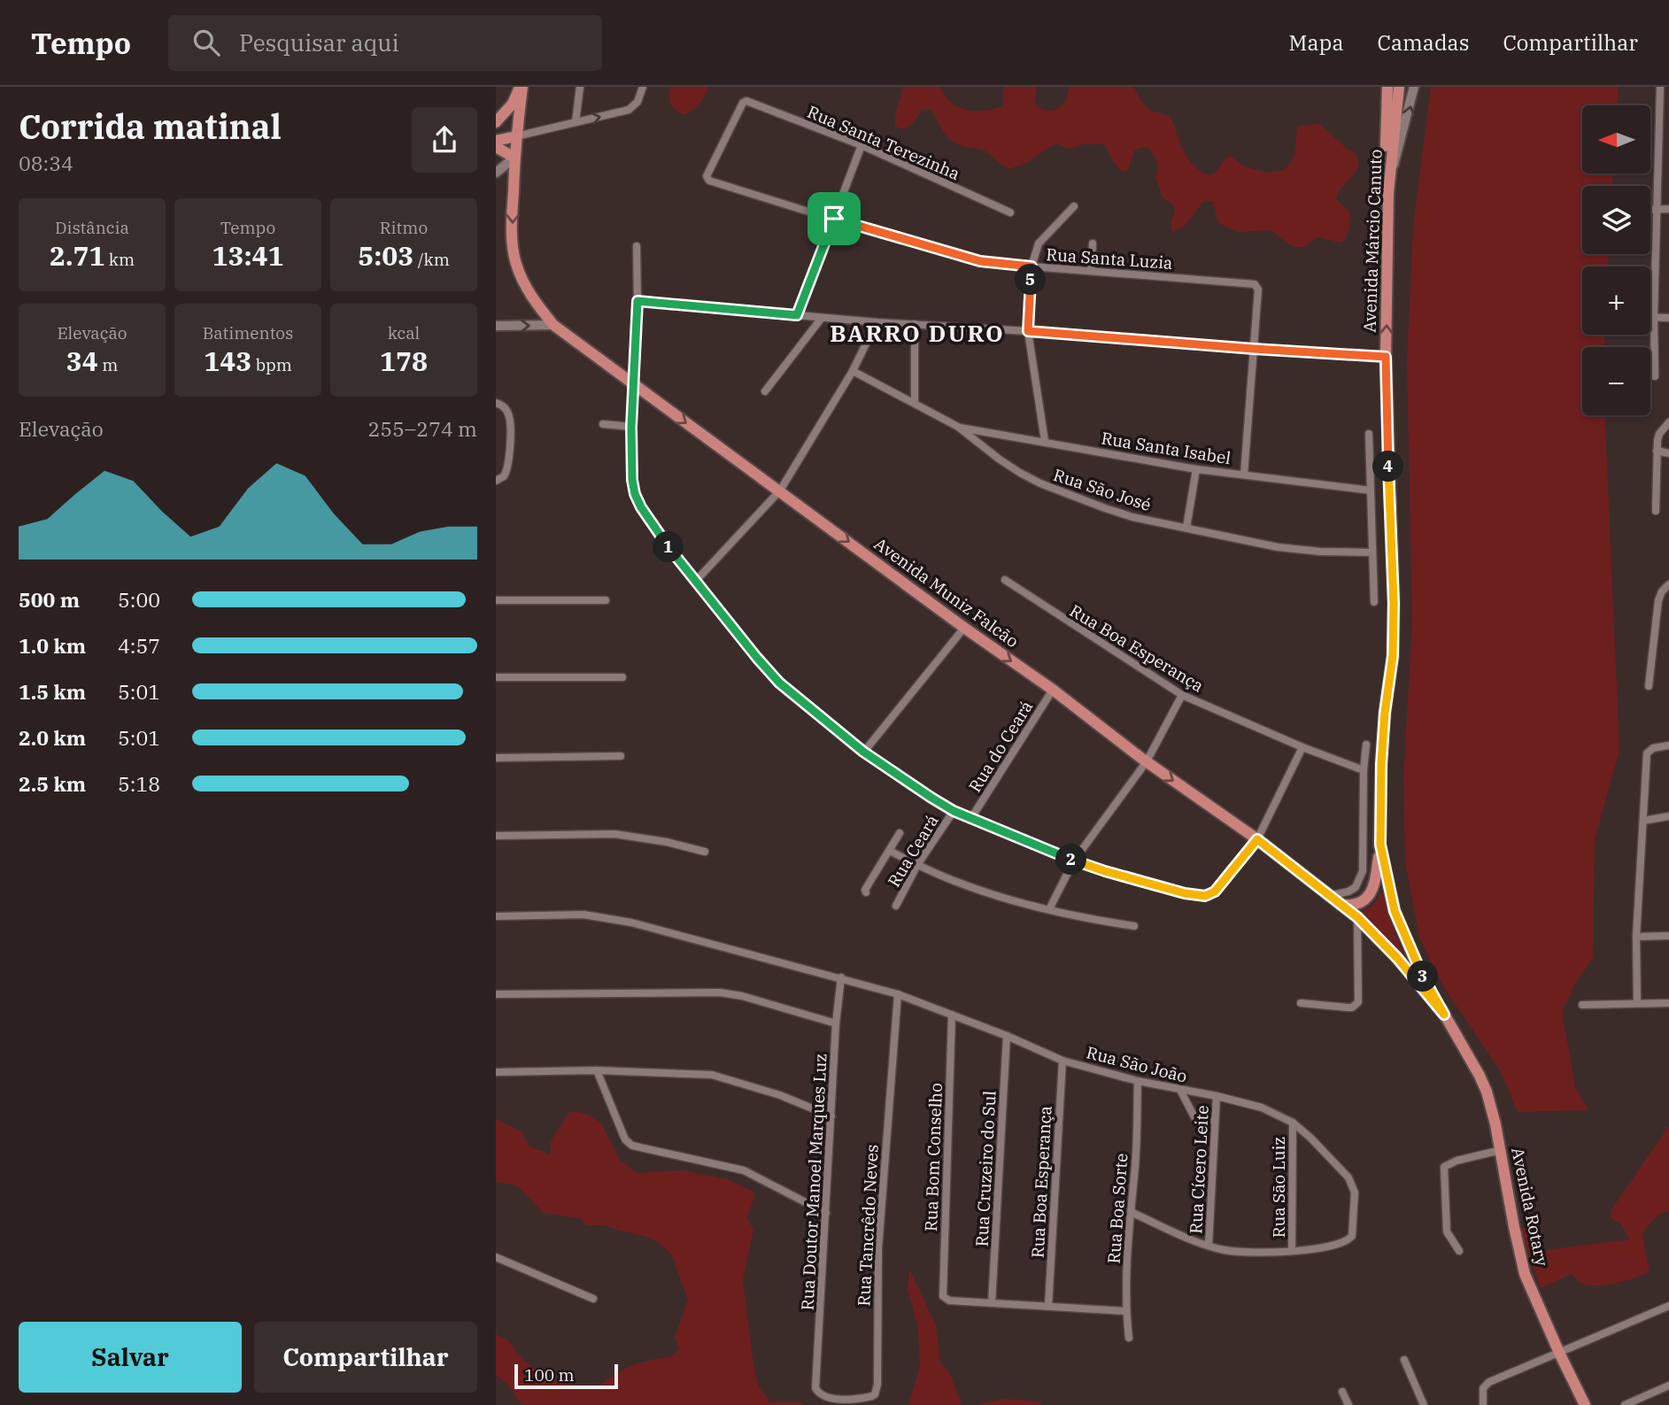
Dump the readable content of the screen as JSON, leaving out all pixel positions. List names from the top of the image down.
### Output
{
  "streets": {
    "main road": ["Avenida Márcio Canuto", "Avenida Muniz Falcão", "Avenida Rotary"],
    "street": [
      "Rua Santa Terezinha",
      "Rua Santa Luzia",
      "Rua Santa Isabel",
      "Rua São José",
      "Rua Boa Esperança",
      "Rua do Ceará",
      "Rua Ceará",
      "Rua São João",
      "Rua Bom Conselho",
      "Rua Cruzeiro do Sul",
      "Rua Cícero Leite",
      "Rua Doutor Manoel Marques Luz",
      "Rua São Luiz",
      "Rua Boa Sorte",
      "Rua Tancrêdo Neves"
    ]
  },
  "crossings": [
    ["Rua Santa Terezinha", "Rua Santa Luzia"],
    ["Avenida Márcio Canuto", "Avenida Muniz Falcão"],
    ["Avenida Márcio Canuto", "Avenida Rotary"],
    ["Rua Santa Isabel", "Rua São José"],
    ["Avenida Muniz Falcão", "Rua do Ceará"],
    ["Avenida Muniz Falcão", "Avenida Rotary"],
    ["Rua Boa Esperança", "Rua São João"],
    ["Rua São João", "Rua Bom Conselho"],
    ["Rua São João", "Rua Cruzeiro do Sul"],
    ["Rua São João", "Rua Cícero Leite"],
    ["Rua São João", "Rua Doutor Manoel Marques Luz"],
    ["Rua São João", "Rua São Luiz"],
    ["Rua São João", "Rua Boa Sorte"],
    ["Rua São João", "Rua Tancrêdo Neves"],
    ["Rua Bom Conselho", "Rua Cruzeiro do Sul"],
    ["Rua Doutor Manoel Marques Luz", "Rua Tancrêdo Neves"]
  ],
  "one_way": ["Avenida Muniz Falcão"],
  "districts": ["BARRO DURO"],
  "scale_bar": "100 m",
  "north": "left",
  "page": {
    "header": "Tempo",
    "search": "Pesquisar aqui",
    "nav": ["Mapa", "Camadas", "Compartilhar"],
    "heading": ["Corrida matinal", "08:34"],
    "map_buttons": ["+", "−"],
    "stats": [
      ["Distância", "2.71 km"],
      ["Tempo", "13:41"],
      ["Ritmo", "5:03 /km"],
      ["Elevação", "34 m"],
      ["Batimentos", "143 bpm"],
      ["kcal", "178"]
    ],
    "pins": [
      "5",
      "4",
      "1",
      "2",
      "3"
    ],
    "chart": ["Elevação", "255–274 m"],
    "list": [
      {
        "name": "500 m",
        "note": "5:00"
      },
      {
        "name": "1.0 km",
        "note": "4:57"
      },
      {
        "name": "1.5 km",
        "note": "5:01"
      },
      {
        "name": "2.0 km",
        "note": "5:01"
      },
      {
        "name": "2.5 km",
        "note": "5:18"
      }
    ],
    "buttons": ["Salvar", "Compartilhar"],
    "scale": "100 m"
  }
}
